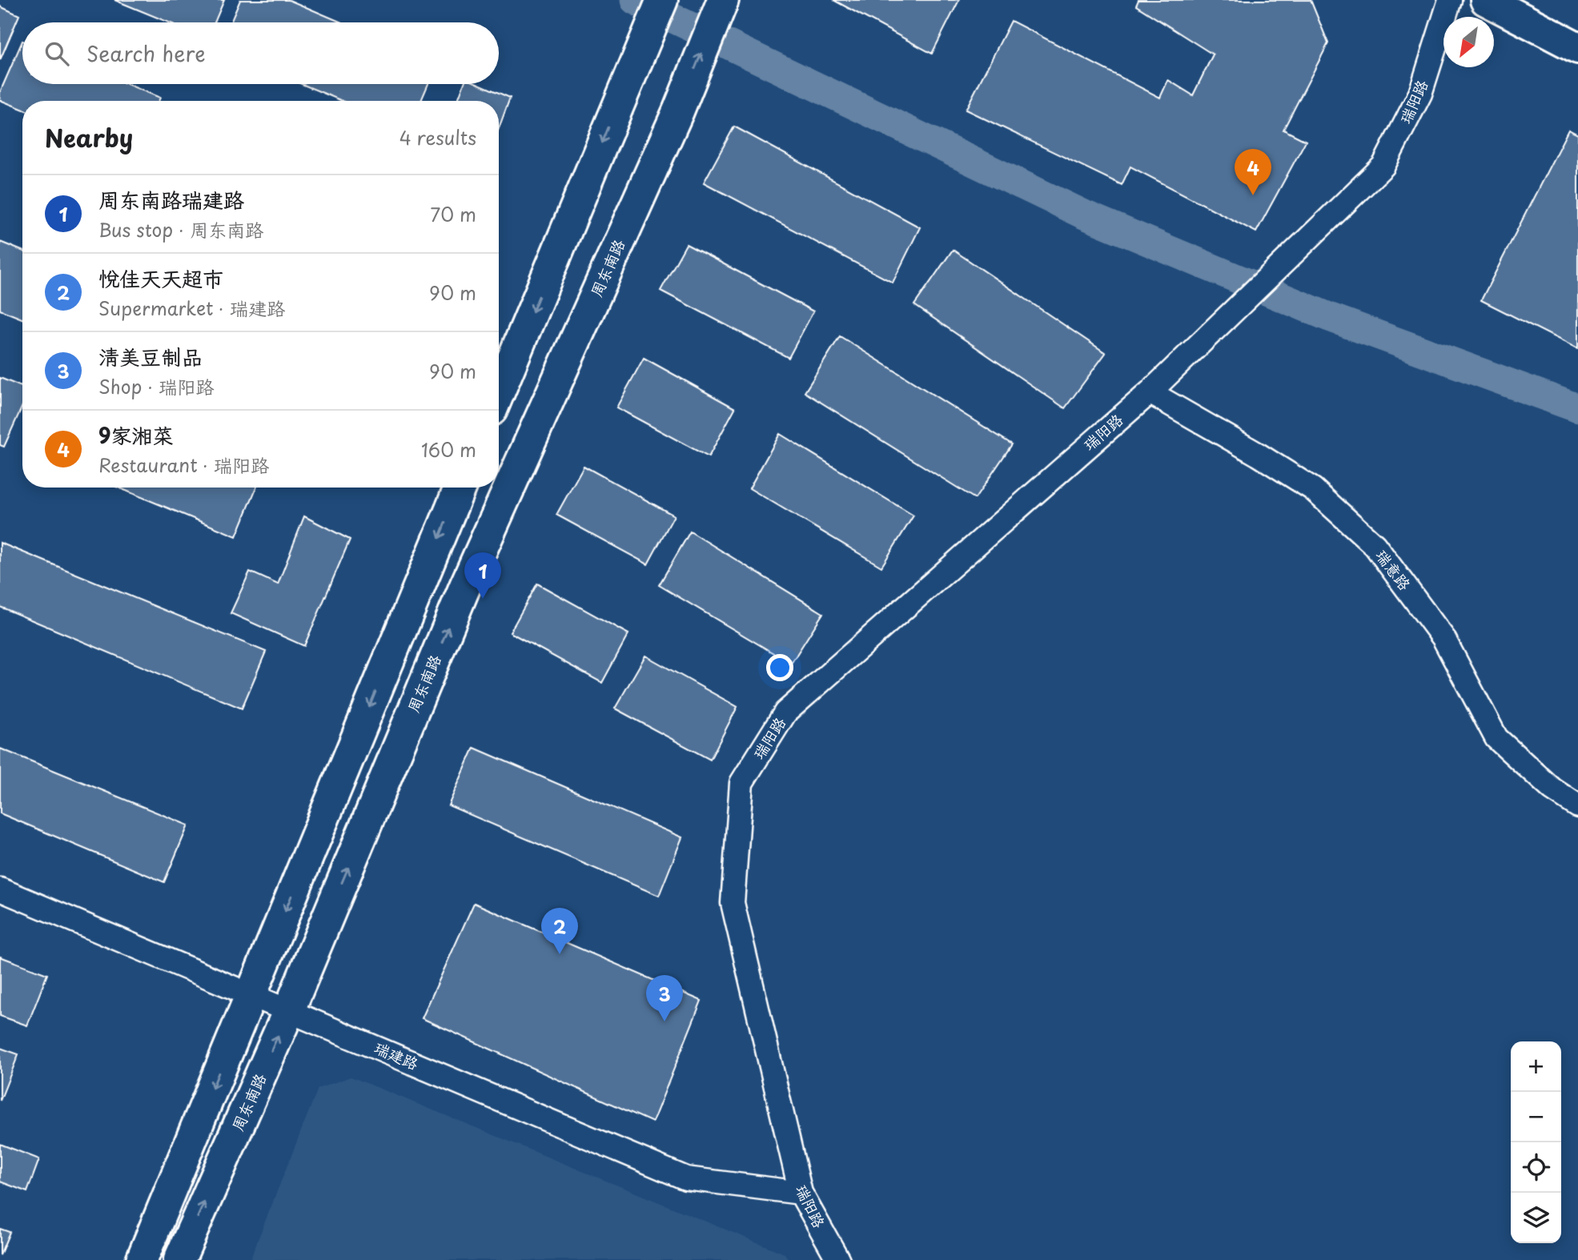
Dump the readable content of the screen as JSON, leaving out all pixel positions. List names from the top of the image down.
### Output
{
  "streets": {
    "street": [
      "瑞阳路",
      "周东南路",
      "瑞意路",
      "瑞建路"
    ]
  },
  "crossings": [
    ["瑞阳路", "瑞意路"],
    ["瑞阳路", "瑞建路"],
    ["周东南路", "瑞建路"]
  ],
  "north": "bottom left",
  "page": {
    "search": "Search here",
    "heading": ["Nearby", "4 results"],
    "pins": [
      "4",
      "1",
      "2",
      "3"
    ],
    "list": [
      {
        "mark": "1",
        "name": "周东南路瑞建路",
        "note": "Bus stop · 周东南路",
        "value": "70 m"
      },
      {
        "mark": "2",
        "name": "悦佳天天超市",
        "note": "Supermarket · 瑞建路",
        "value": "90 m"
      },
      {
        "mark": "3",
        "name": "清美豆制品",
        "note": "Shop · 瑞阳路",
        "value": "90 m"
      },
      {
        "mark": "4",
        "name": "9家湘菜",
        "note": "Restaurant · 瑞阳路",
        "value": "160 m"
      }
    ],
    "map_buttons": ["+", "−"]
  }
}
